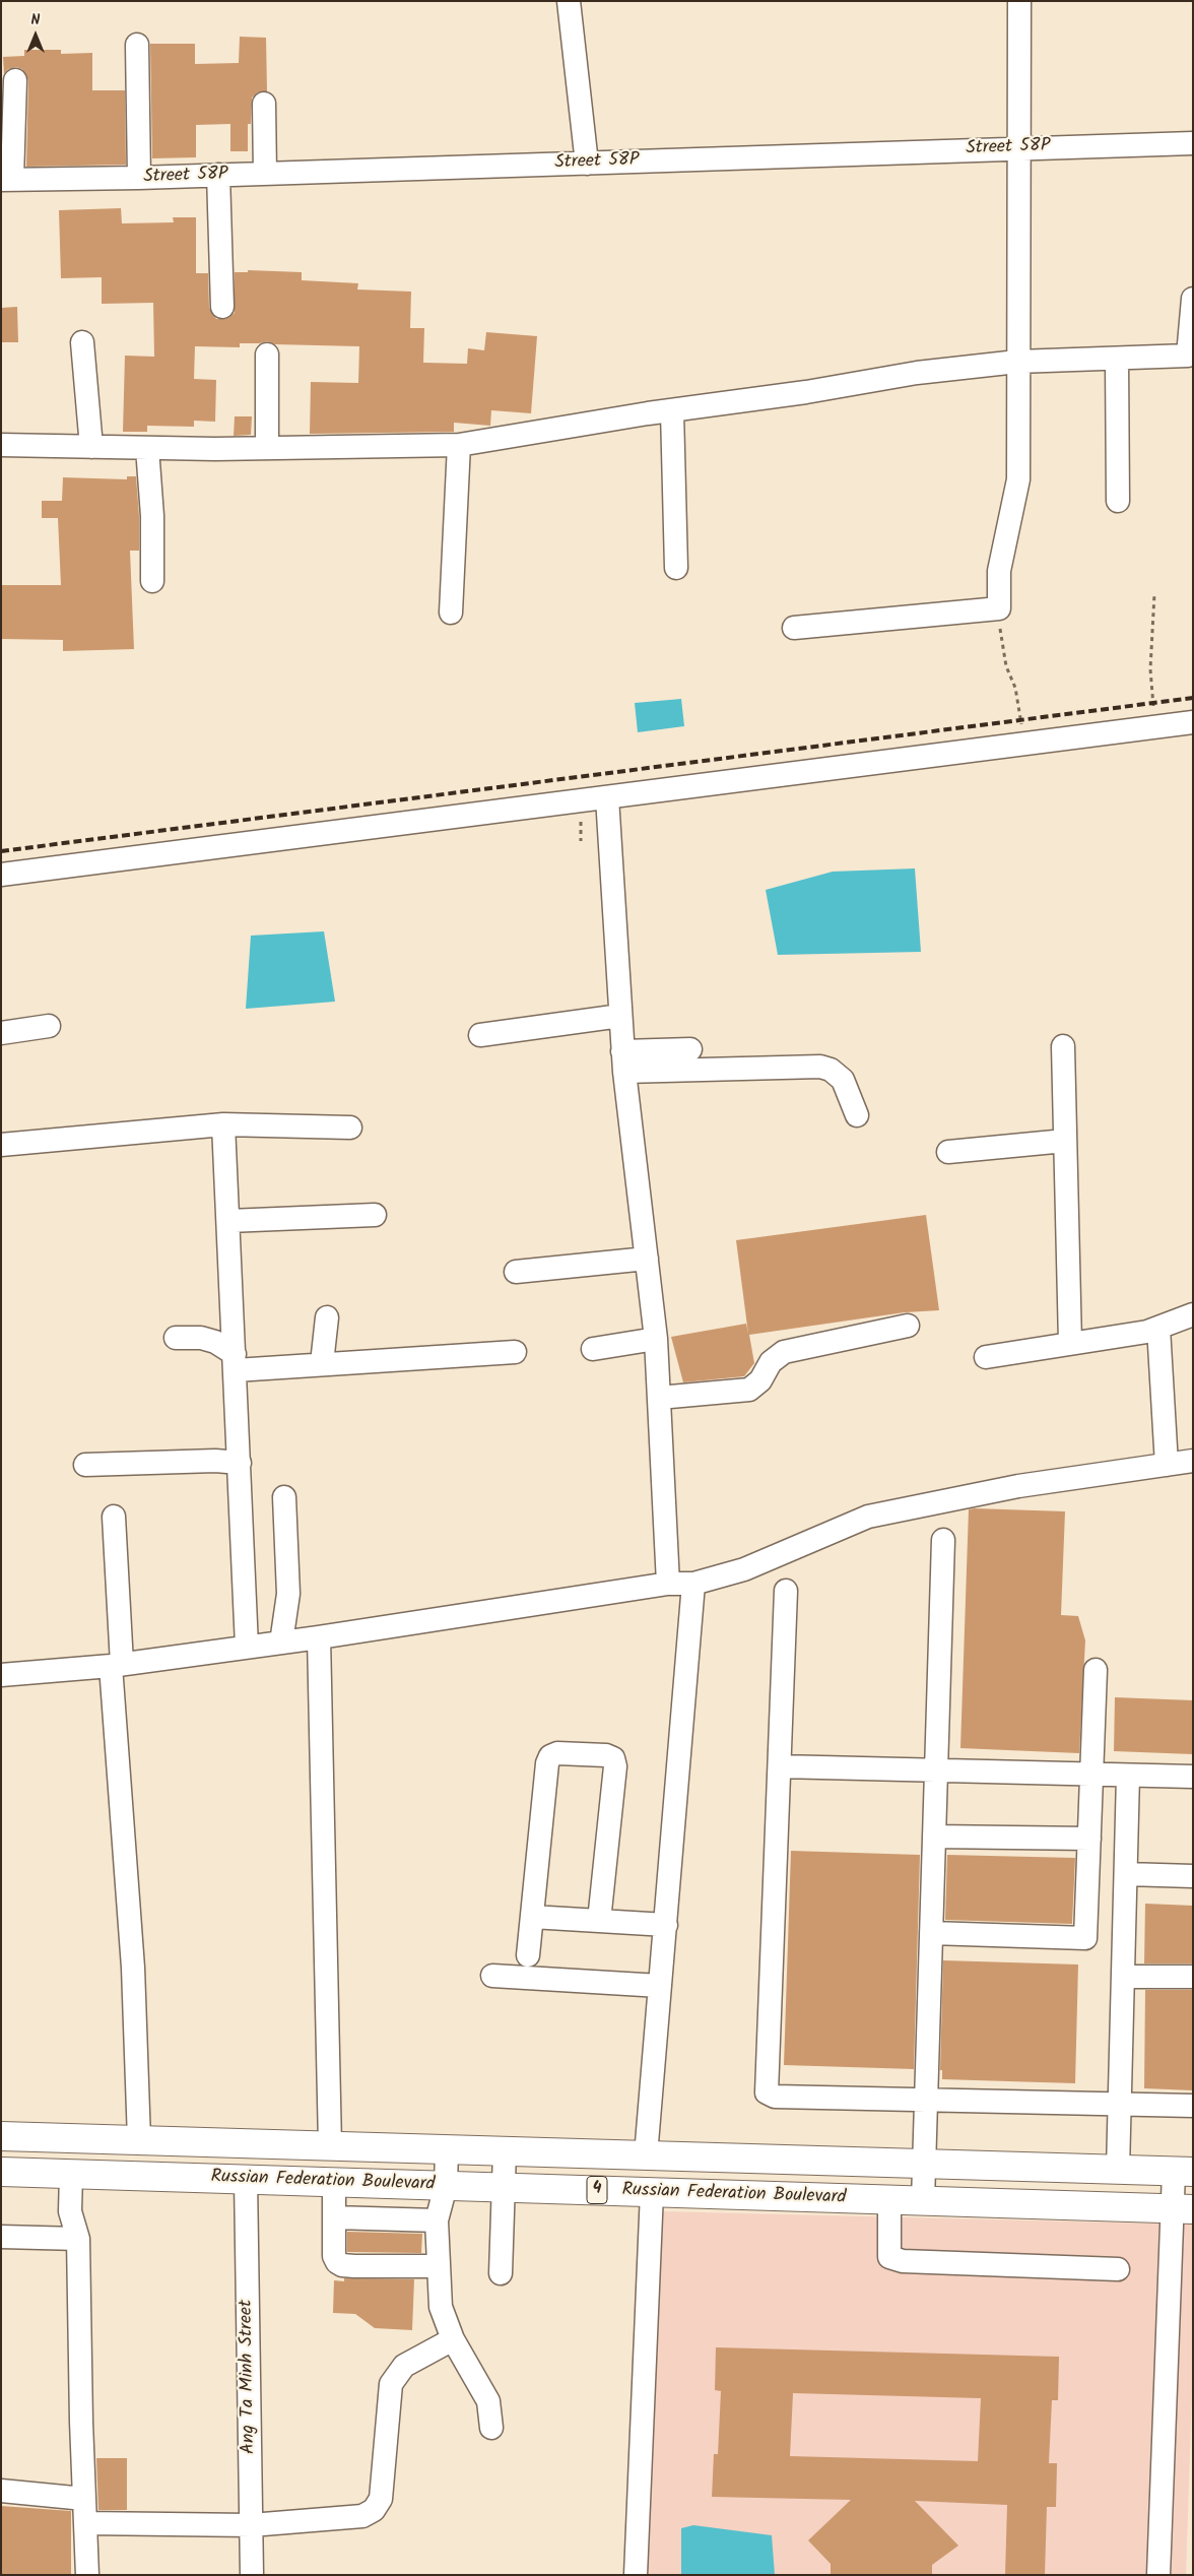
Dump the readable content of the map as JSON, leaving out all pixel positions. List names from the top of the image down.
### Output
{
  "streets": {
    "highway": ["Russian Federation Boulevard", "4"],
    "street": ["Street 58P", "Ang Ta Minh Street"]
  },
  "crossings": [
    ["Russian Federation Boulevard", "Ang Ta Minh Street"]
  ],
  "north": "top"
}
